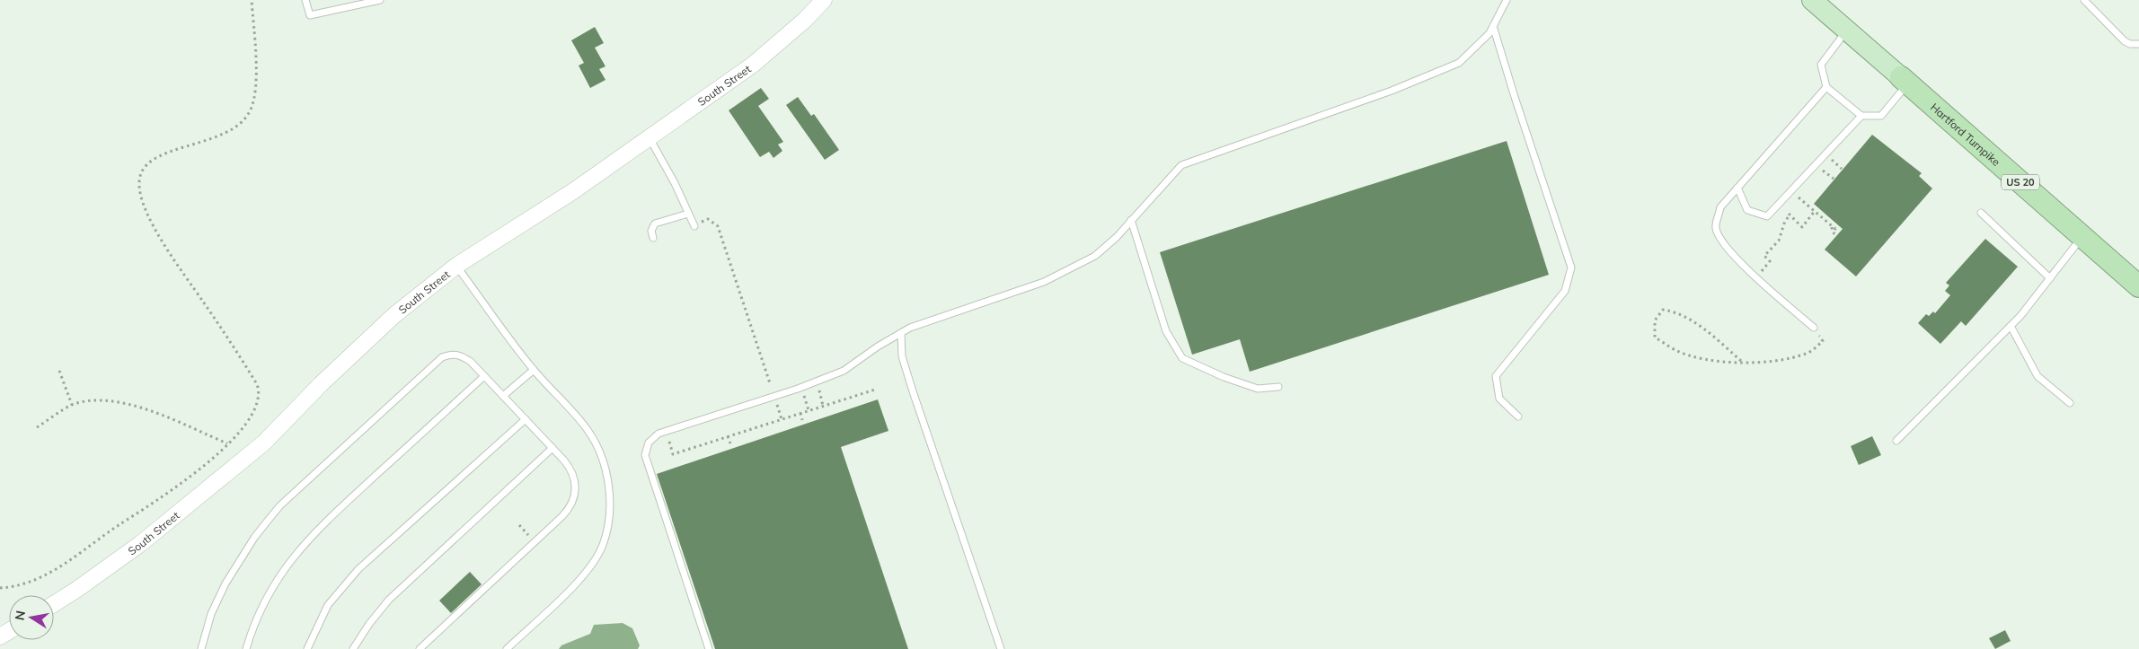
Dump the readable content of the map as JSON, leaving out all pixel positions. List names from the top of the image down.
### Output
{
  "streets": {
    "highway": ["Hartford Turnpike", "US 20"],
    "street": ["South Street"]
  },
  "north": "left"
}
